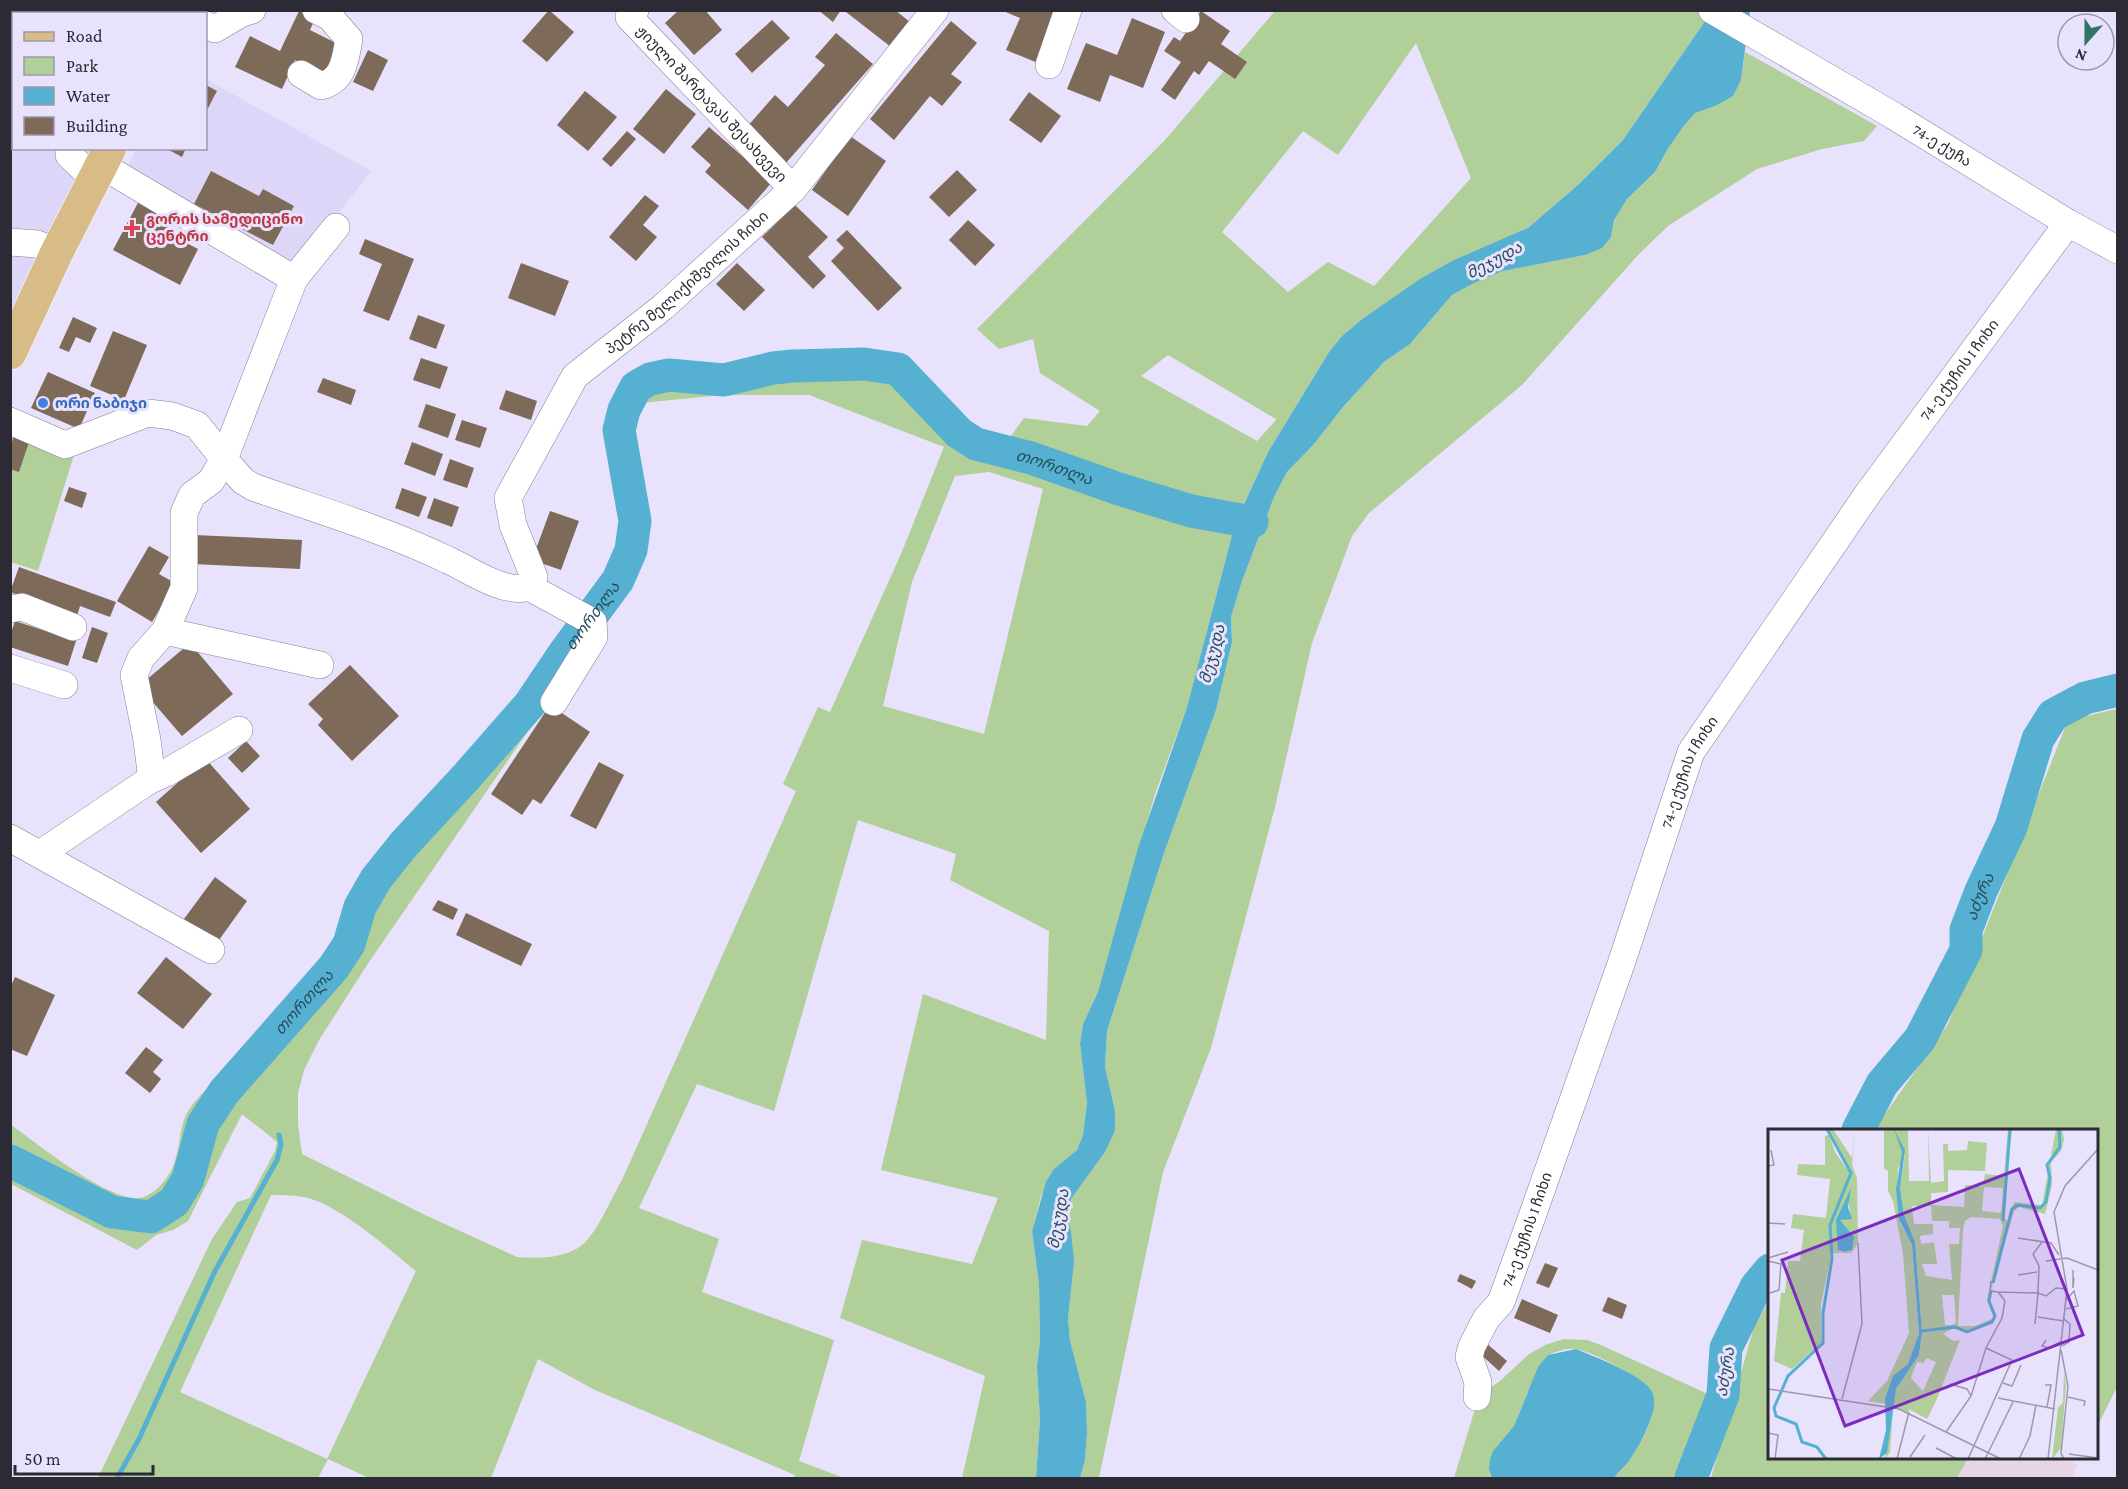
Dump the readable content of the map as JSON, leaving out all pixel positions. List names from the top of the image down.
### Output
{
  "streets": {
    "street": [
      "ჟიული შარტავას შესახვევი",
      "74-ე ქუჩა",
      "პეტრე მელიქიშვილის ჩიხი",
      "74-ე ქუჩის I ჩიხი"
    ]
  },
  "crossings": [
    ["ჟიული შარტავას შესახვევი", "პეტრე მელიქიშვილის ჩიხი"],
    ["74-ე ქუჩა", "74-ე ქუჩის I ჩიხი"]
  ],
  "water": ["მეჯუდა", "თორთლა", "აძურა"],
  "places": {
    "health": ["გორის სამედიცინო ცენტრი"],
    "other": ["ორი ნაბიჯი"]
  },
  "legend": [
    "Road",
    "Park",
    "Water",
    "Building"
  ],
  "scale_bar": "50 m",
  "north": "bottom"
}
